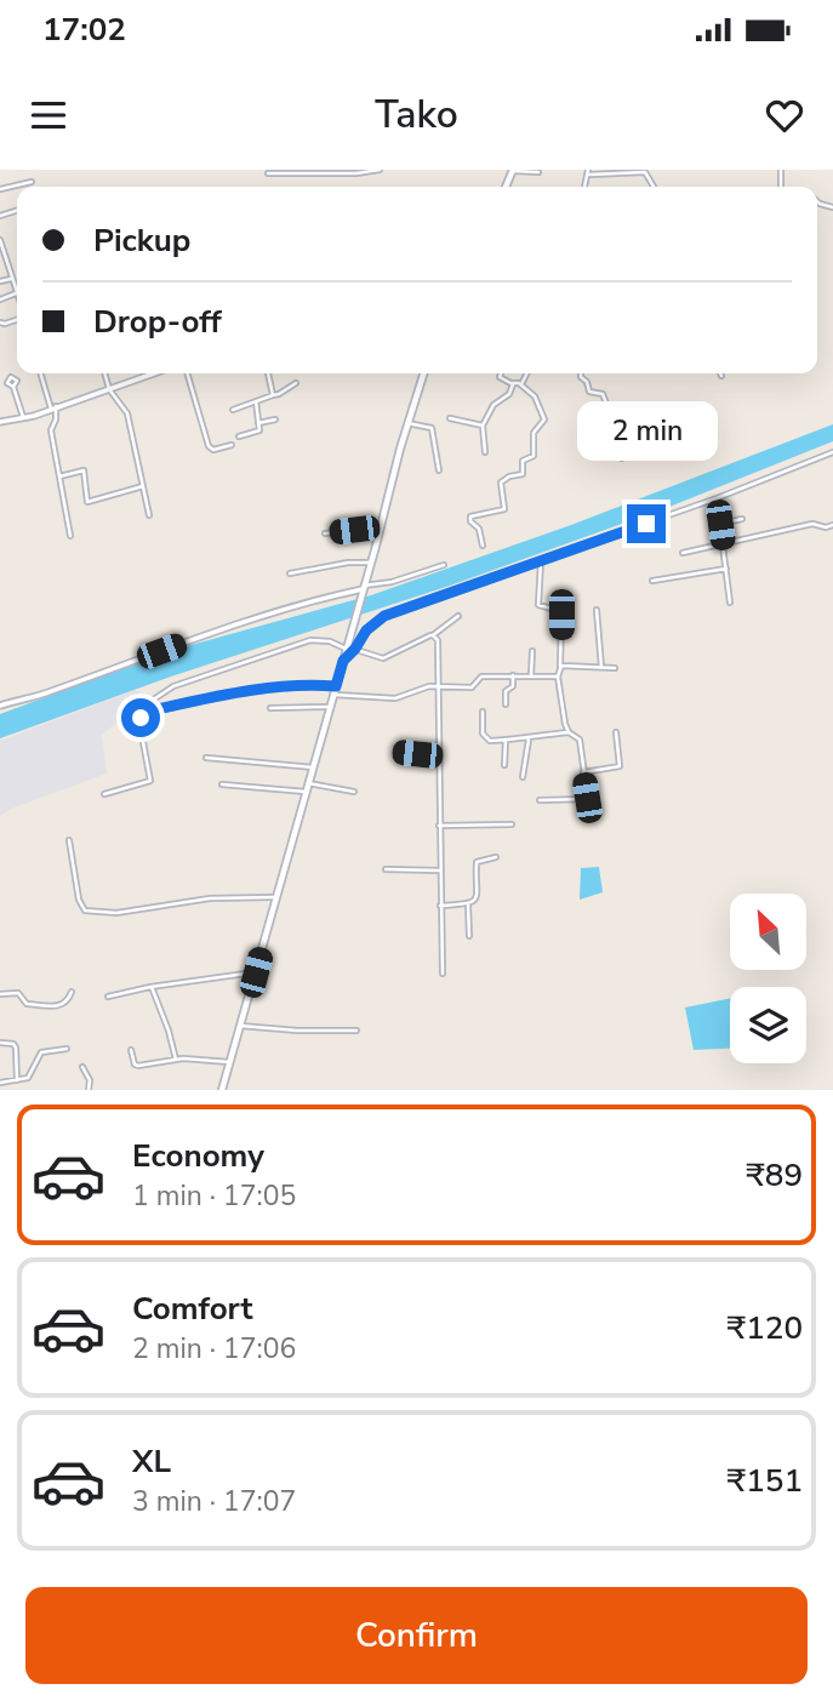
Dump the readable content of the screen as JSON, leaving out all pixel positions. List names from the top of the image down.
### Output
{
  "north": "top left",
  "page": {
    "status": "17:02",
    "header": "Tako",
    "banner": ["Pickup", "Drop-off"],
    "bubble": "2 min",
    "list": [
      {
        "name": "Economy",
        "note": "1 min · 17:05",
        "value": "₹89"
      },
      {
        "name": "Comfort",
        "note": "2 min · 17:06",
        "value": "₹120"
      },
      {
        "name": "XL",
        "note": "3 min · 17:07",
        "value": "₹151"
      }
    ],
    "buttons": "Confirm"
  }
}
